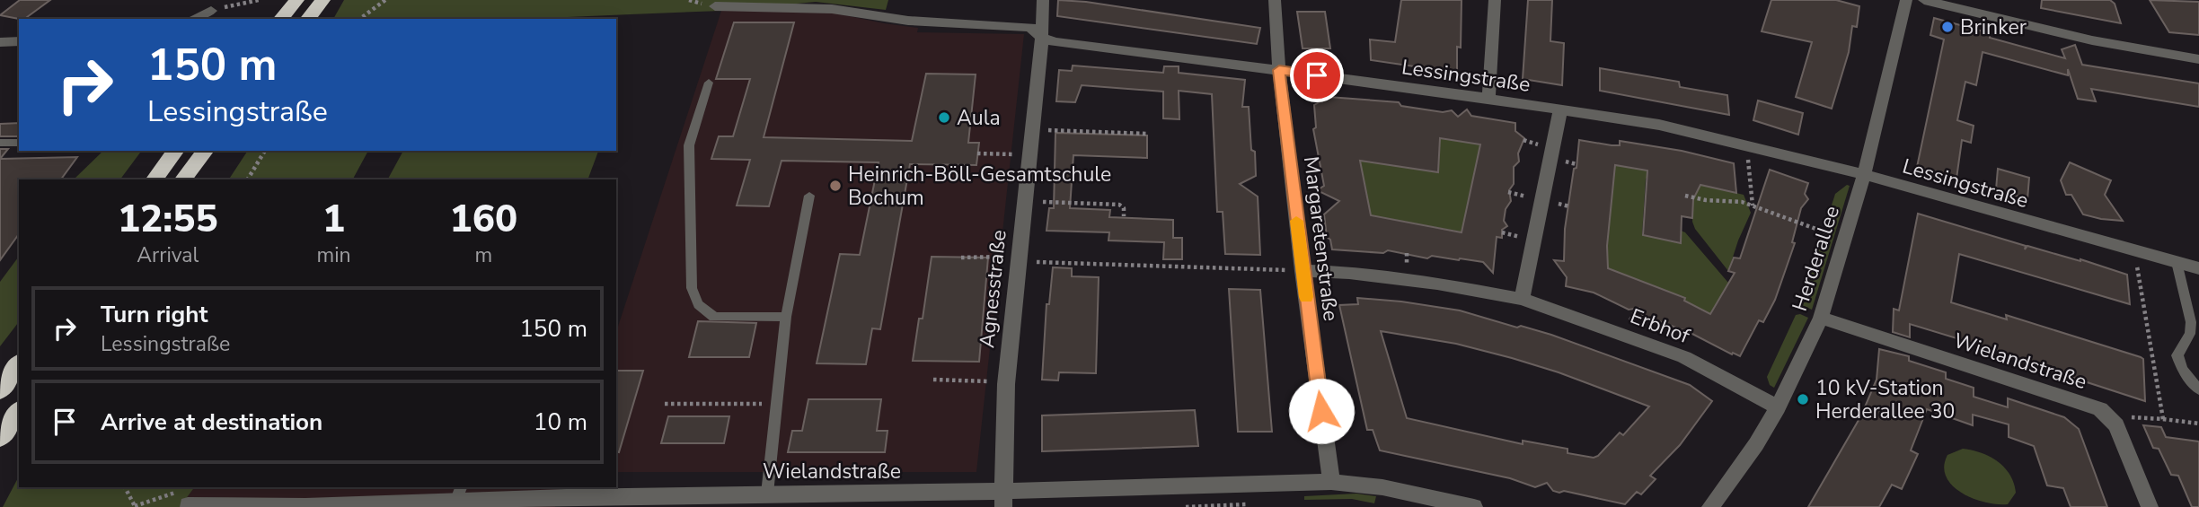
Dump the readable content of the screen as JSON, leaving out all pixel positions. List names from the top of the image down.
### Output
{
  "streets": {
    "street": [
      "Lessingstraße",
      "Margaretenstraße",
      "Herderallee",
      "Agnesstraße",
      "Erbhof",
      "Wielandstraße"
    ]
  },
  "crossings": [
    ["Lessingstraße", "Margaretenstraße"],
    ["Lessingstraße", "Herderallee"],
    ["Lessingstraße", "Agnesstraße"],
    ["Margaretenstraße", "Erbhof"],
    ["Margaretenstraße", "Wielandstraße"],
    ["Herderallee", "Erbhof"],
    ["Herderallee", "Wielandstraße"],
    ["Agnesstraße", "Wielandstraße"]
  ],
  "places": [
    "Brinker",
    "Aula",
    "Heinrich-Böll-Gesamtschule Bochum",
    "10 kV-Station Herderallee 30"
  ],
  "page": {
    "turn": ["150 m", "Lessingstraße"],
    "eta": [
      "12:55",
      "Arrival",
      "1",
      "min",
      "160",
      "m"
    ],
    "list": [
      {
        "name": "Turn right",
        "note": "Lessingstraße",
        "value": "150 m"
      },
      {
        "name": "Arrive at destination",
        "value": "10 m"
      }
    ]
  }
}
